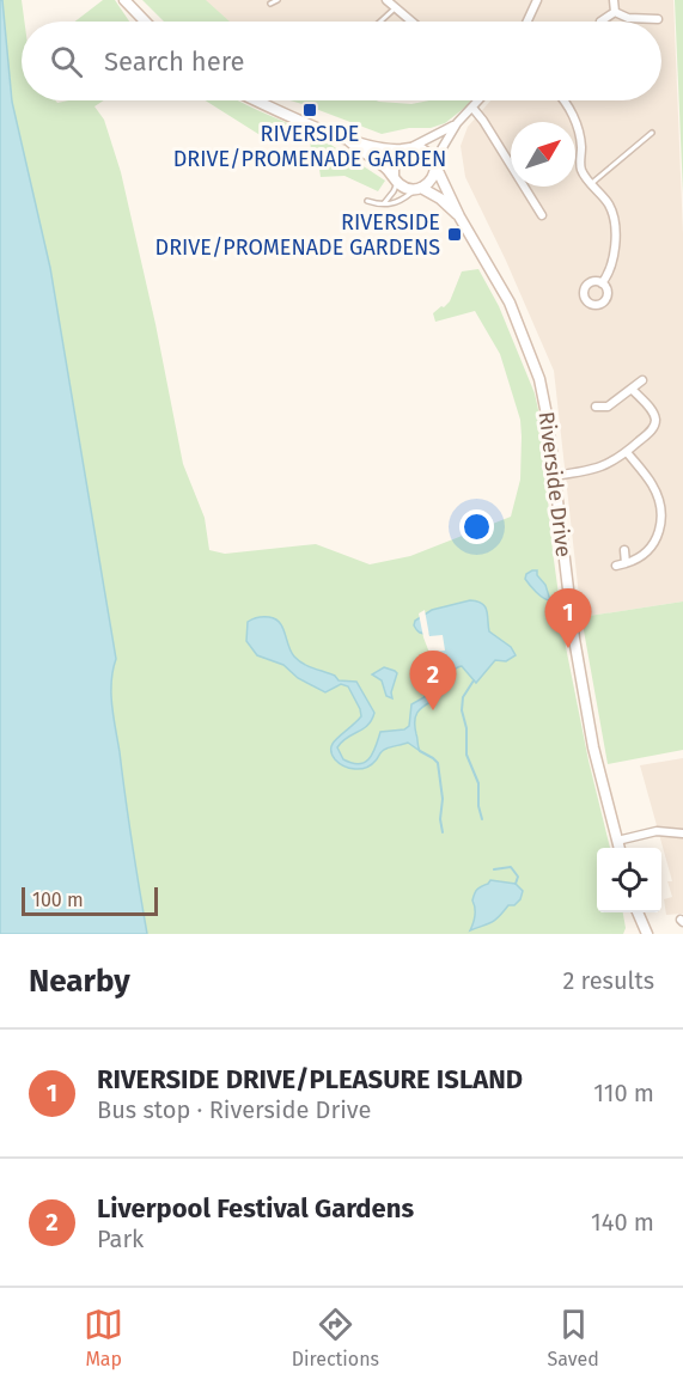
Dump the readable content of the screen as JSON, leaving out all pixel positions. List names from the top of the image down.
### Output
{
  "streets": {
    "street": ["Riverside Drive"]
  },
  "places": {
    "transit": ["RIVERSIDE DRIVE/PROMENADE GARDEN", "RIVERSIDE DRIVE/PROMENADE GARDENS"]
  },
  "scale_bar": "100 m",
  "north": "top right",
  "page": {
    "search": "Search here",
    "pins": ["1", "2"],
    "scale": "100 m",
    "heading": ["Nearby", "2 results"],
    "list": [
      {
        "mark": "1",
        "name": "RIVERSIDE DRIVE/PLEASURE ISLAND",
        "note": "Bus stop · Riverside Drive",
        "value": "110 m"
      },
      {
        "mark": "2",
        "name": "Liverpool Festival Gardens",
        "note": "Park",
        "value": "140 m"
      }
    ],
    "nav": ["Map", "Directions", "Saved"]
  }
}
